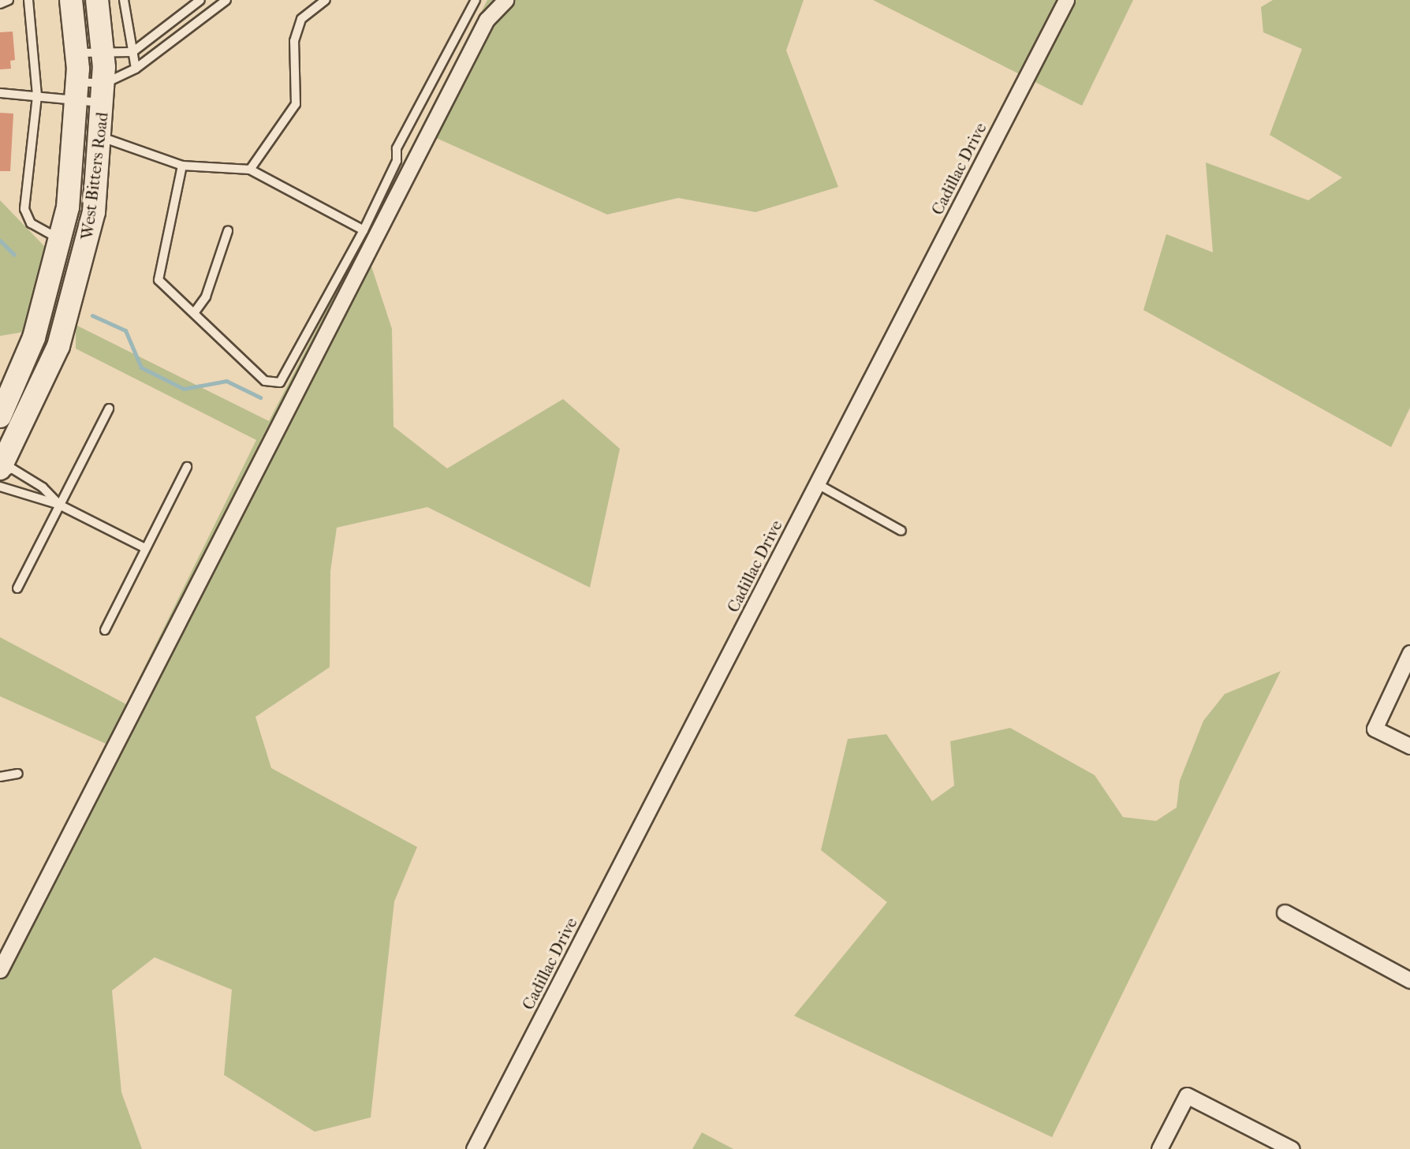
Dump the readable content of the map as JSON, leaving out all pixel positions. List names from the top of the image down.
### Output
{
  "streets": {
    "main road": ["West Bitters Road"],
    "street": ["Cadillac Drive"]
  }
}
